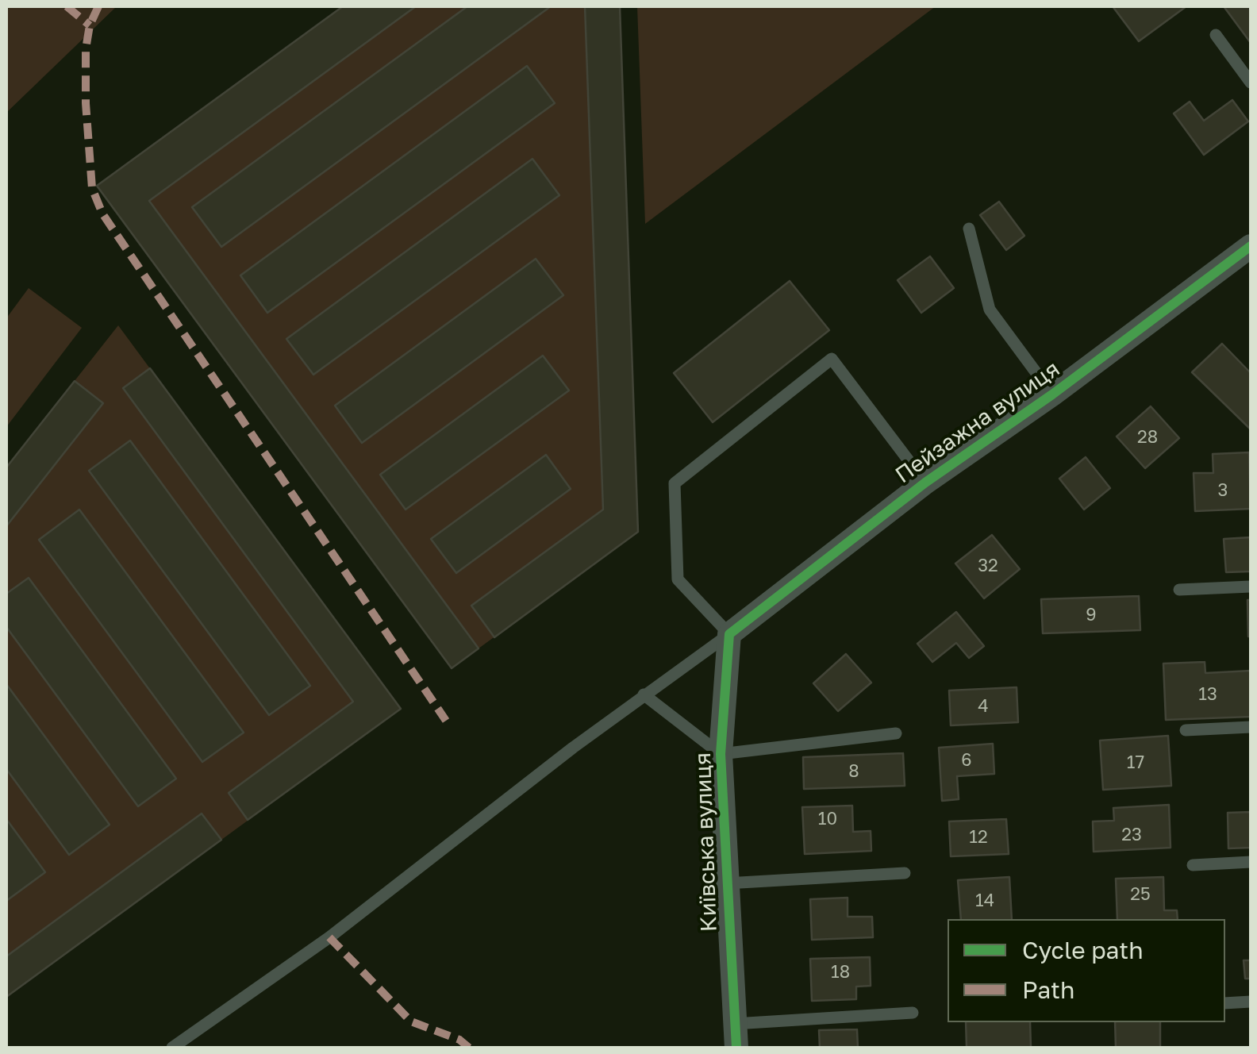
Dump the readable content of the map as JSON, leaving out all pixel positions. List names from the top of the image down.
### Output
{
  "streets": {
    "street": ["Пейзажна вулиця", "Київська вулиця"]
  },
  "crossings": [
    ["Пейзажна вулиця", "Київська вулиця"]
  ],
  "house_numbers": [
    "28",
    "3",
    "32",
    "9",
    "13",
    "4",
    "6",
    "17",
    "8",
    "10",
    "23",
    "12",
    "25",
    "14",
    "18"
  ],
  "legend": ["Cycle path", "Path"]
}
